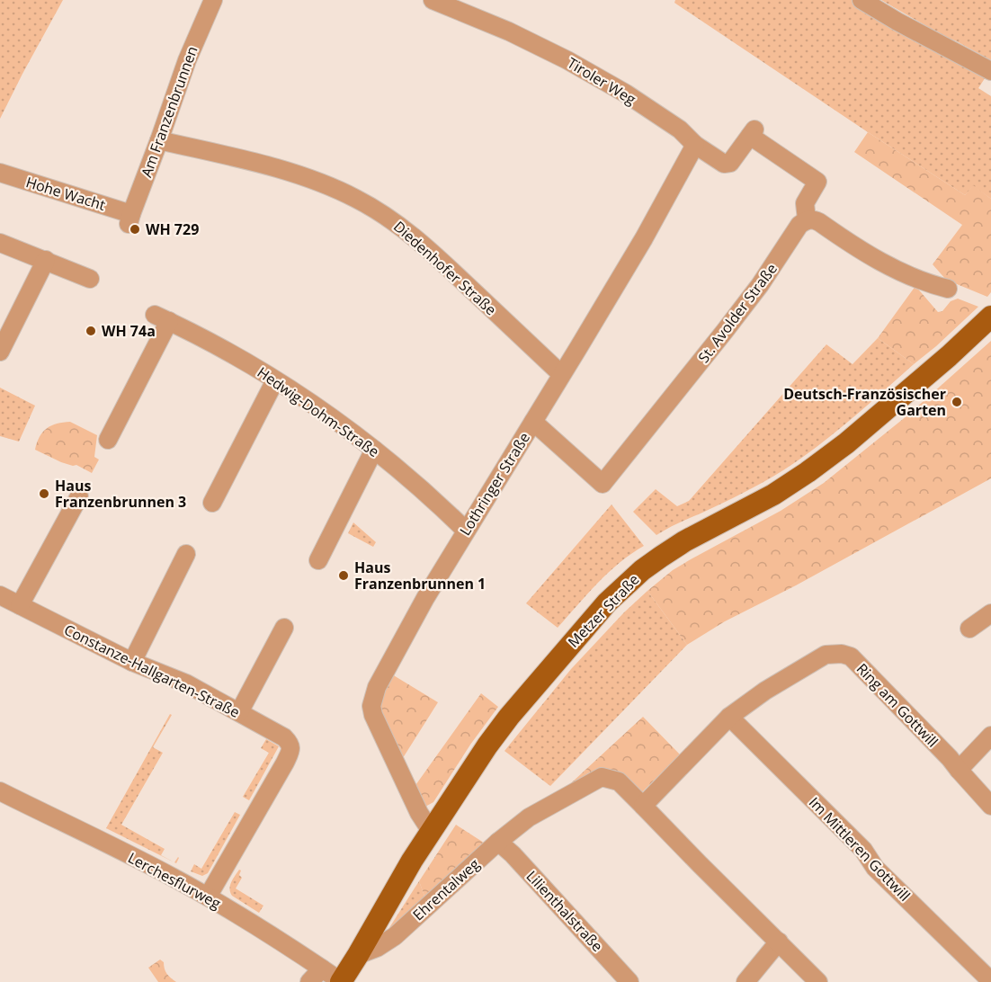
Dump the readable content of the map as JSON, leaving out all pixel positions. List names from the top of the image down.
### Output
{
  "streets": {
    "main road": ["Metzer Straße"],
    "street": [
      "Tiroler Weg",
      "Am Franzenbrunnen",
      "Hohe Wacht",
      "Diedenhofer Straße",
      "St. Avolder Straße",
      "Hedwig-Dohm-Straße",
      "Lothringer Straße",
      "Constanze-Hallgarten-Straße",
      "Ring am Gottwill",
      "Im Mittleren Gottwill",
      "Lerchesflurweg",
      "Ehrentalweg",
      "Lilienthalstraße"
    ]
  },
  "crossings": [
    ["Tiroler Weg", "St. Avolder Straße"],
    ["Tiroler Weg", "Lothringer Straße"],
    ["Am Franzenbrunnen", "Hohe Wacht"],
    ["Am Franzenbrunnen", "Diedenhofer Straße"],
    ["Diedenhofer Straße", "Lothringer Straße"],
    ["St. Avolder Straße", "Lothringer Straße"],
    ["Hedwig-Dohm-Straße", "Lothringer Straße"],
    ["Lothringer Straße", "Metzer Straße"],
    ["Metzer Straße", "Lerchesflurweg"],
    ["Metzer Straße", "Ehrentalweg"],
    ["Constanze-Hallgarten-Straße", "Lerchesflurweg"],
    ["Ring am Gottwill", "Im Mittleren Gottwill"],
    ["Ring am Gottwill", "Ehrentalweg"],
    ["Ehrentalweg", "Lilienthalstraße"]
  ],
  "places": [
    "WH 729",
    "WH 74a",
    "Deutsch-Französischer Garten",
    "Haus Franzenbrunnen 3",
    "Haus Franzenbrunnen 1"
  ]
}
